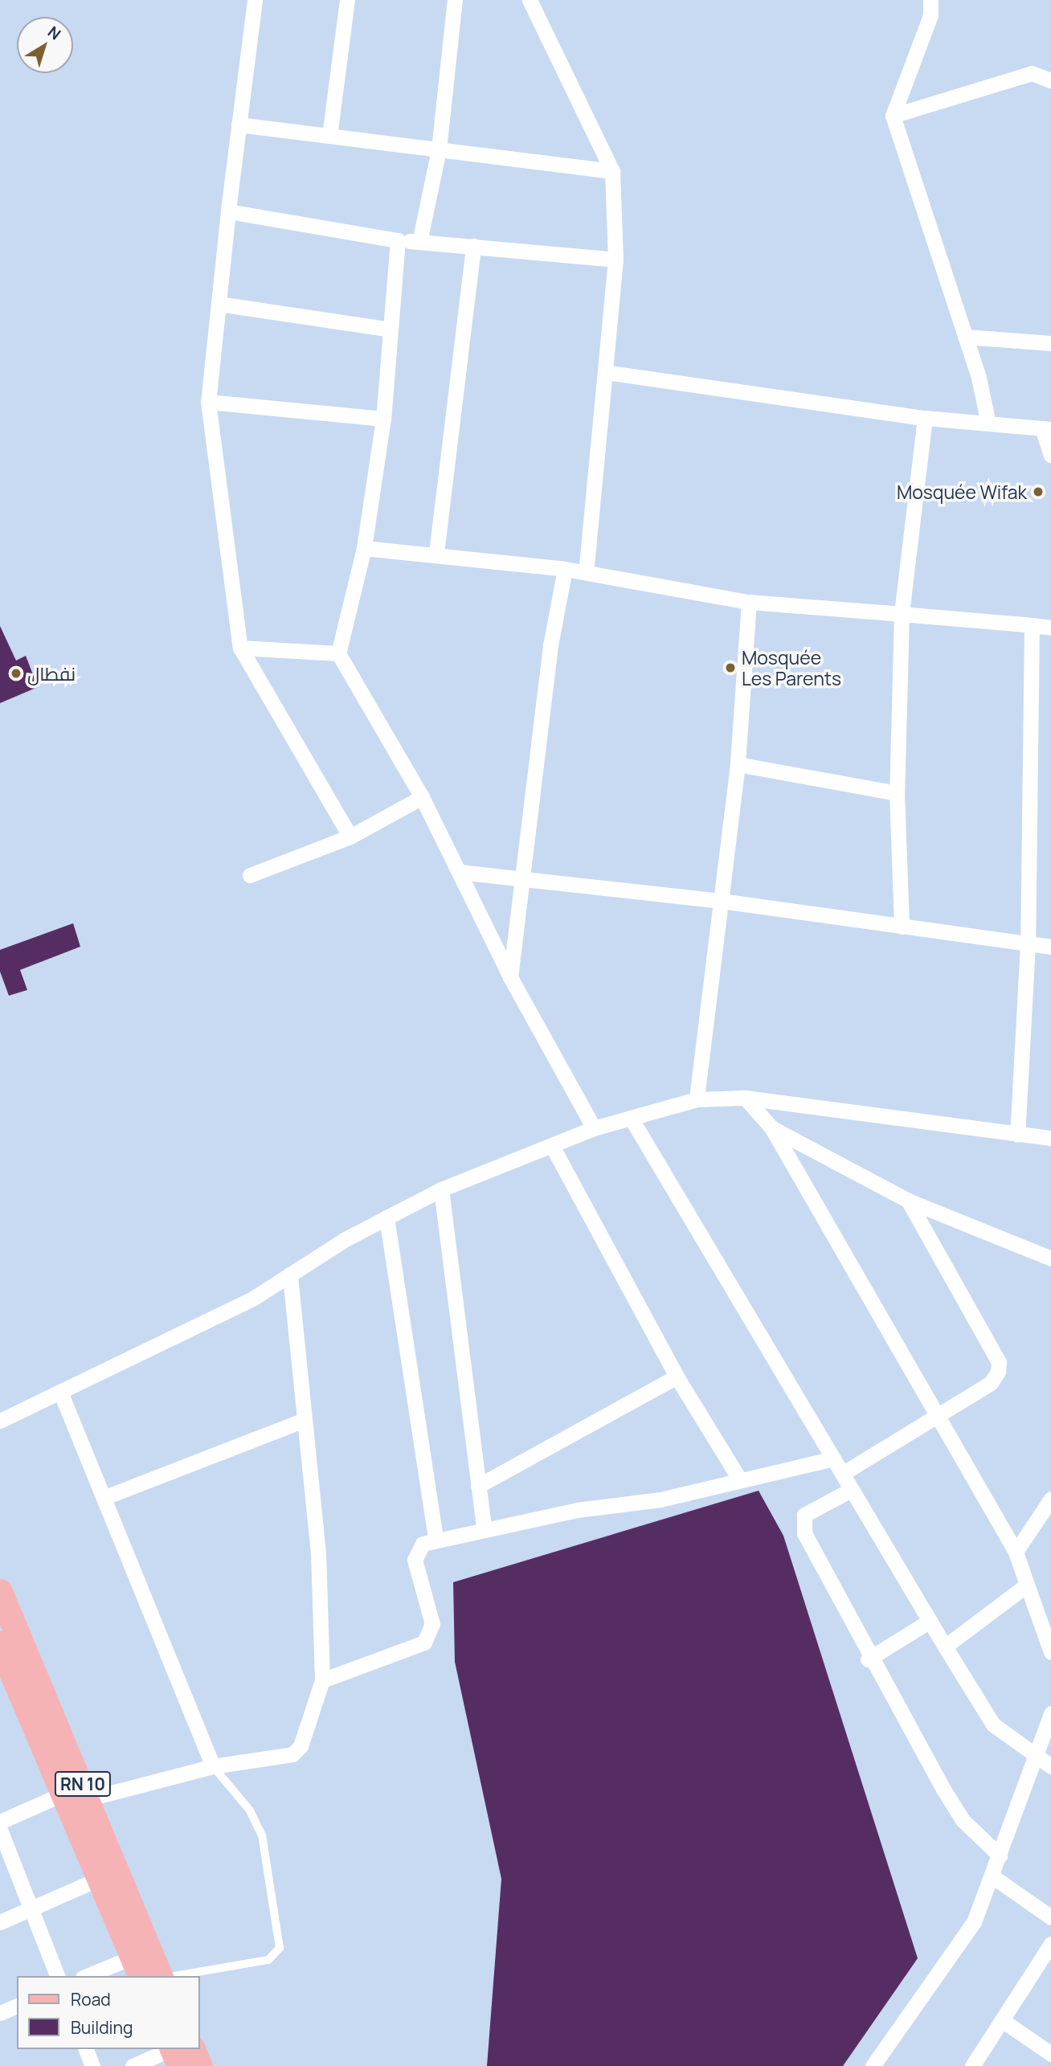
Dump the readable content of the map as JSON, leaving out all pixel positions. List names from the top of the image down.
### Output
{
  "streets": {
    "main road": ["RN 10"]
  },
  "places": ["Mosquée Wifak", "Mosquée Les Parents", "نفطال"],
  "legend": ["Road", "Building"],
  "north": "top right"
}
